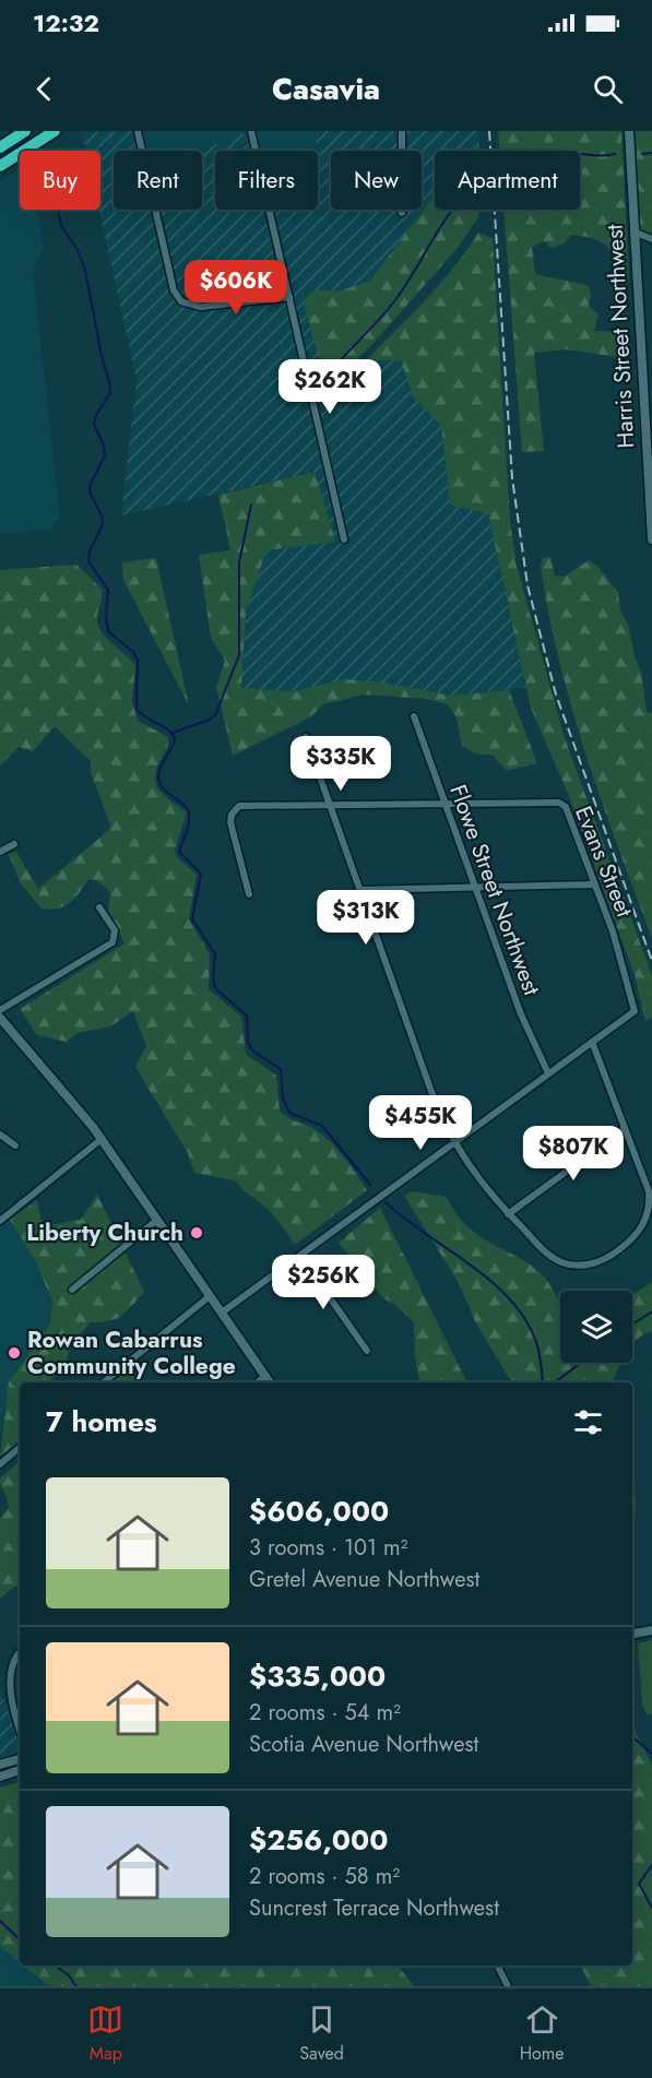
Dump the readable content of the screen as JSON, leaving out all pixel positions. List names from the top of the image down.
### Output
{
  "streets": {
    "street": ["Harris Street Northwest", "Evans Street", "Flowe Street Northwest"]
  },
  "crossings": [
    ["Evans Street", "Flowe Street Northwest"]
  ],
  "places": ["Liberty Church", "Rowan Cabarrus Community College"],
  "page": {
    "status": "12:32",
    "header": "Casavia",
    "chip": [
      "Buy",
      "Rent",
      "Filters",
      "New",
      "Apartment"
    ],
    "price": [
      "$606K",
      "$262K",
      "$335K",
      "$313K",
      "$455K",
      "$807K",
      "$256K"
    ],
    "heading": "7 homes",
    "list": [
      {
        "name": "$606,000",
        "note": "3 rooms · 101 m² · Gretel Avenue Northwest"
      },
      {
        "name": "$335,000",
        "note": "2 rooms · 54 m² · Scotia Avenue Northwest"
      },
      {
        "name": "$256,000",
        "note": "2 rooms · 58 m² · Suncrest Terrace Northwest"
      }
    ],
    "tabs": ["Map", "Saved", "Home"]
  }
}
